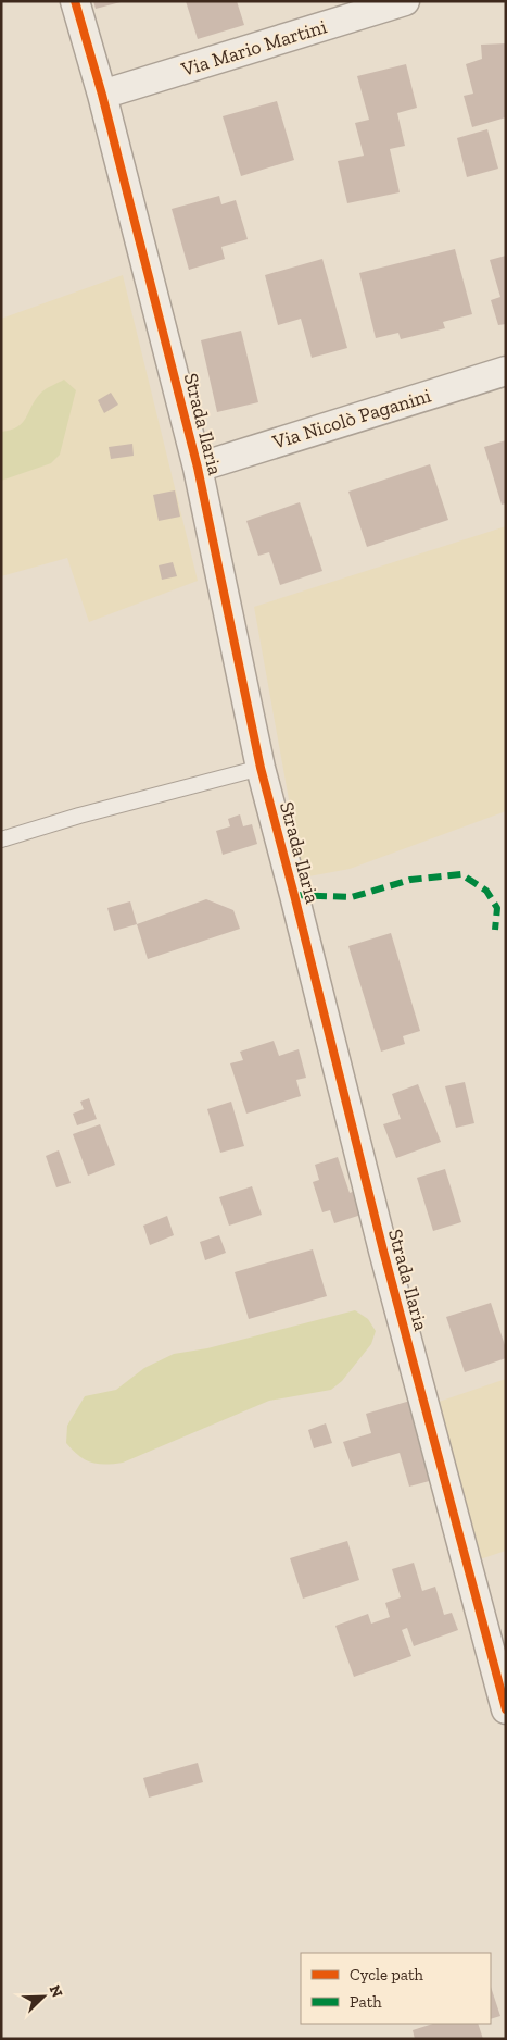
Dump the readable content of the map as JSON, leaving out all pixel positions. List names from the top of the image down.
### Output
{
  "streets": {
    "street": ["Via Mario Martini", "Via Nicolò Paganini", "Strada Ilaria"]
  },
  "crossings": [
    ["Via Mario Martini", "Strada Ilaria"],
    ["Via Nicolò Paganini", "Strada Ilaria"]
  ],
  "legend": ["Cycle path", "Path"],
  "north": "top right"
}
